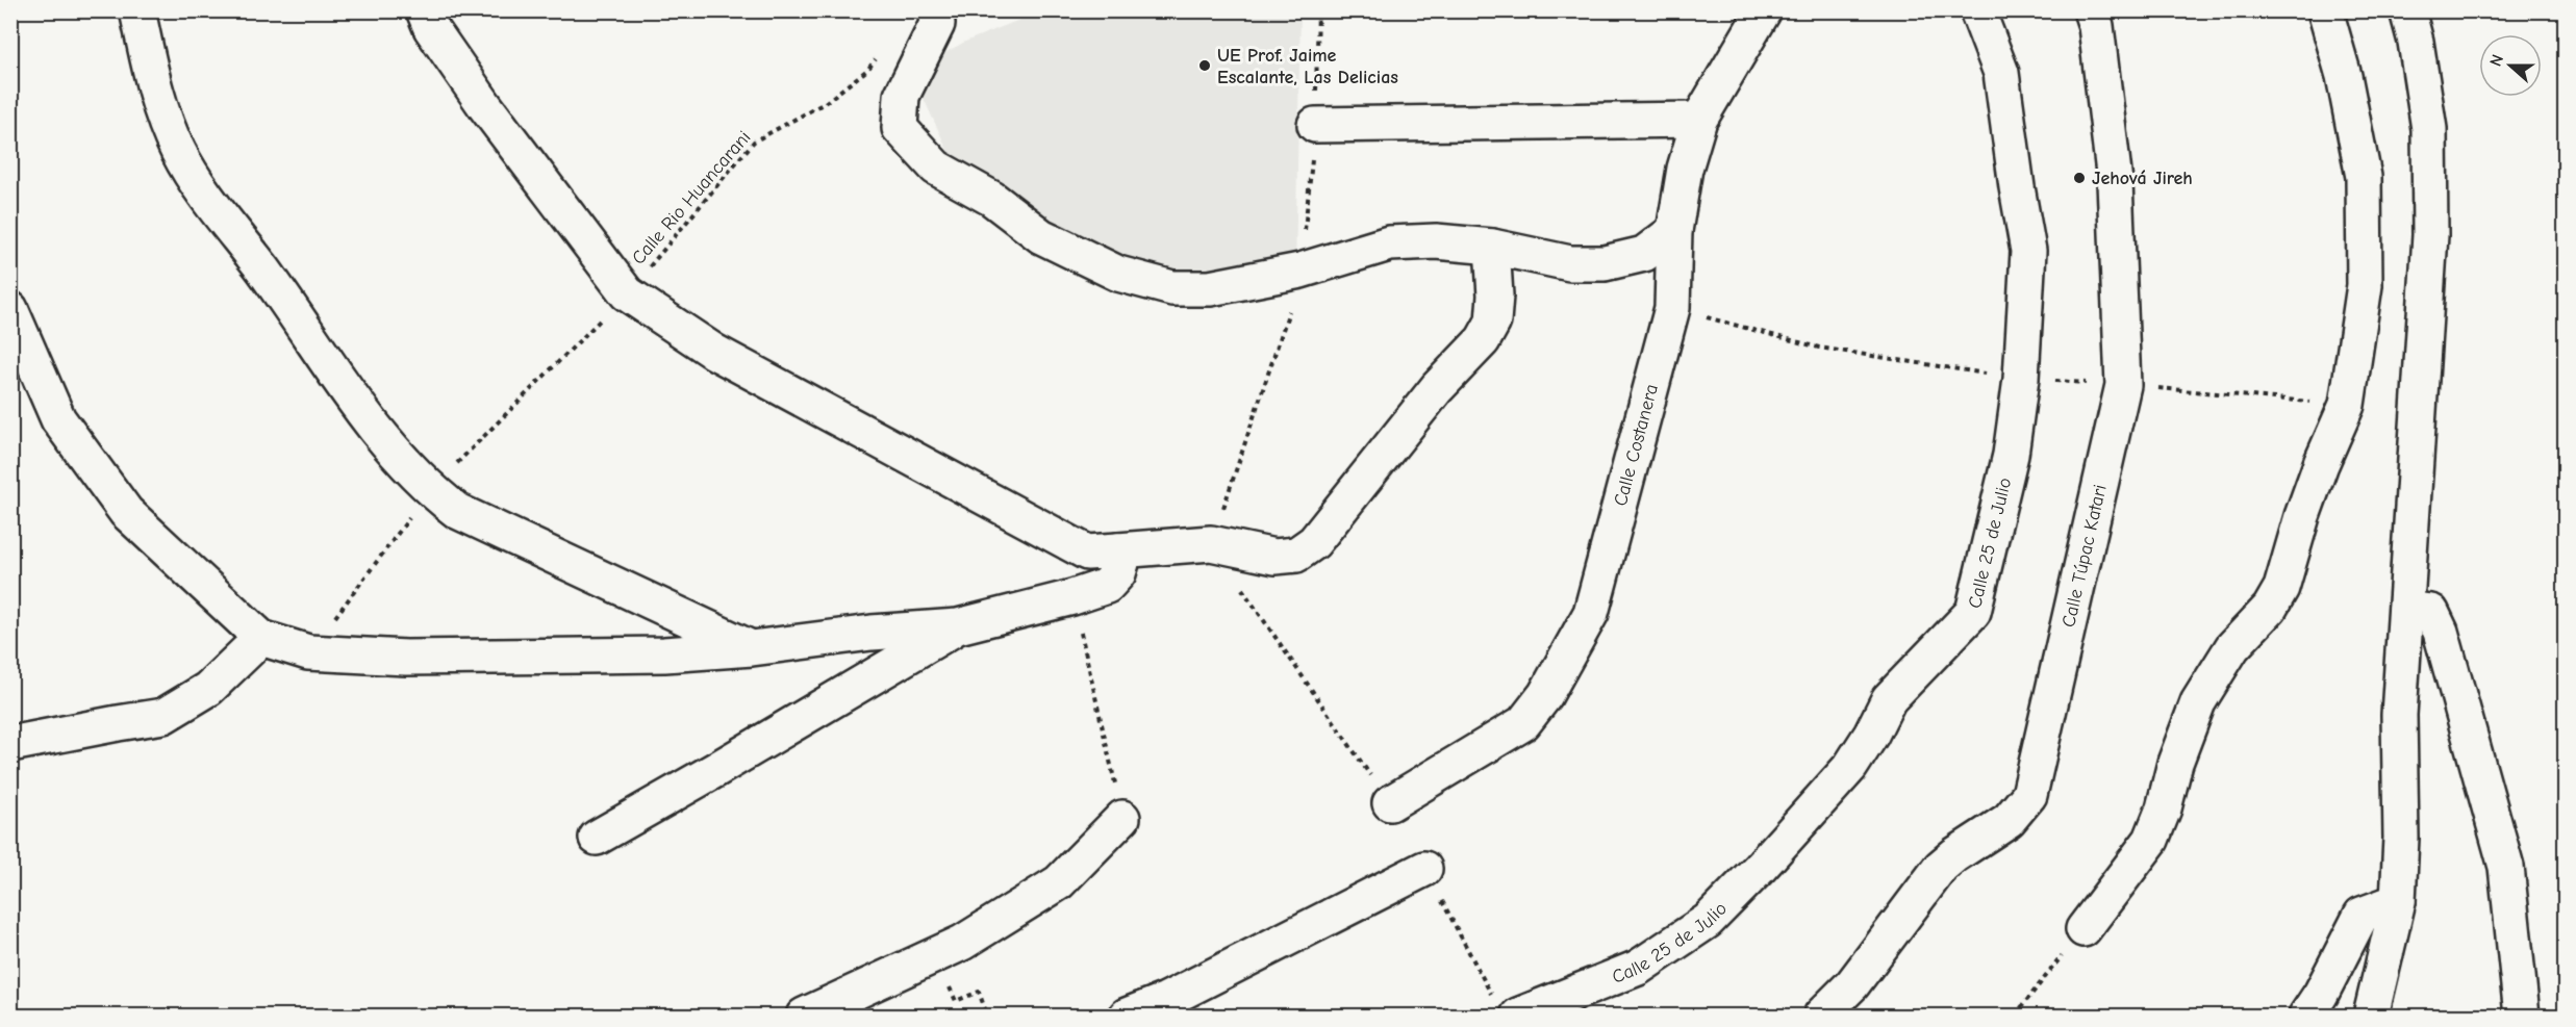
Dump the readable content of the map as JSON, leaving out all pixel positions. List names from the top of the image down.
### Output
{
  "streets": {
    "main road": ["Calle Costanera", "Calle 25 de Julio", "Calle Túpac Katari"],
    "path": ["Calle Rio Huancarani"]
  },
  "places": ["UE Prof. Jaime Escalante, Las Delicias", "Jehová Jireh"],
  "north": "left"
}
